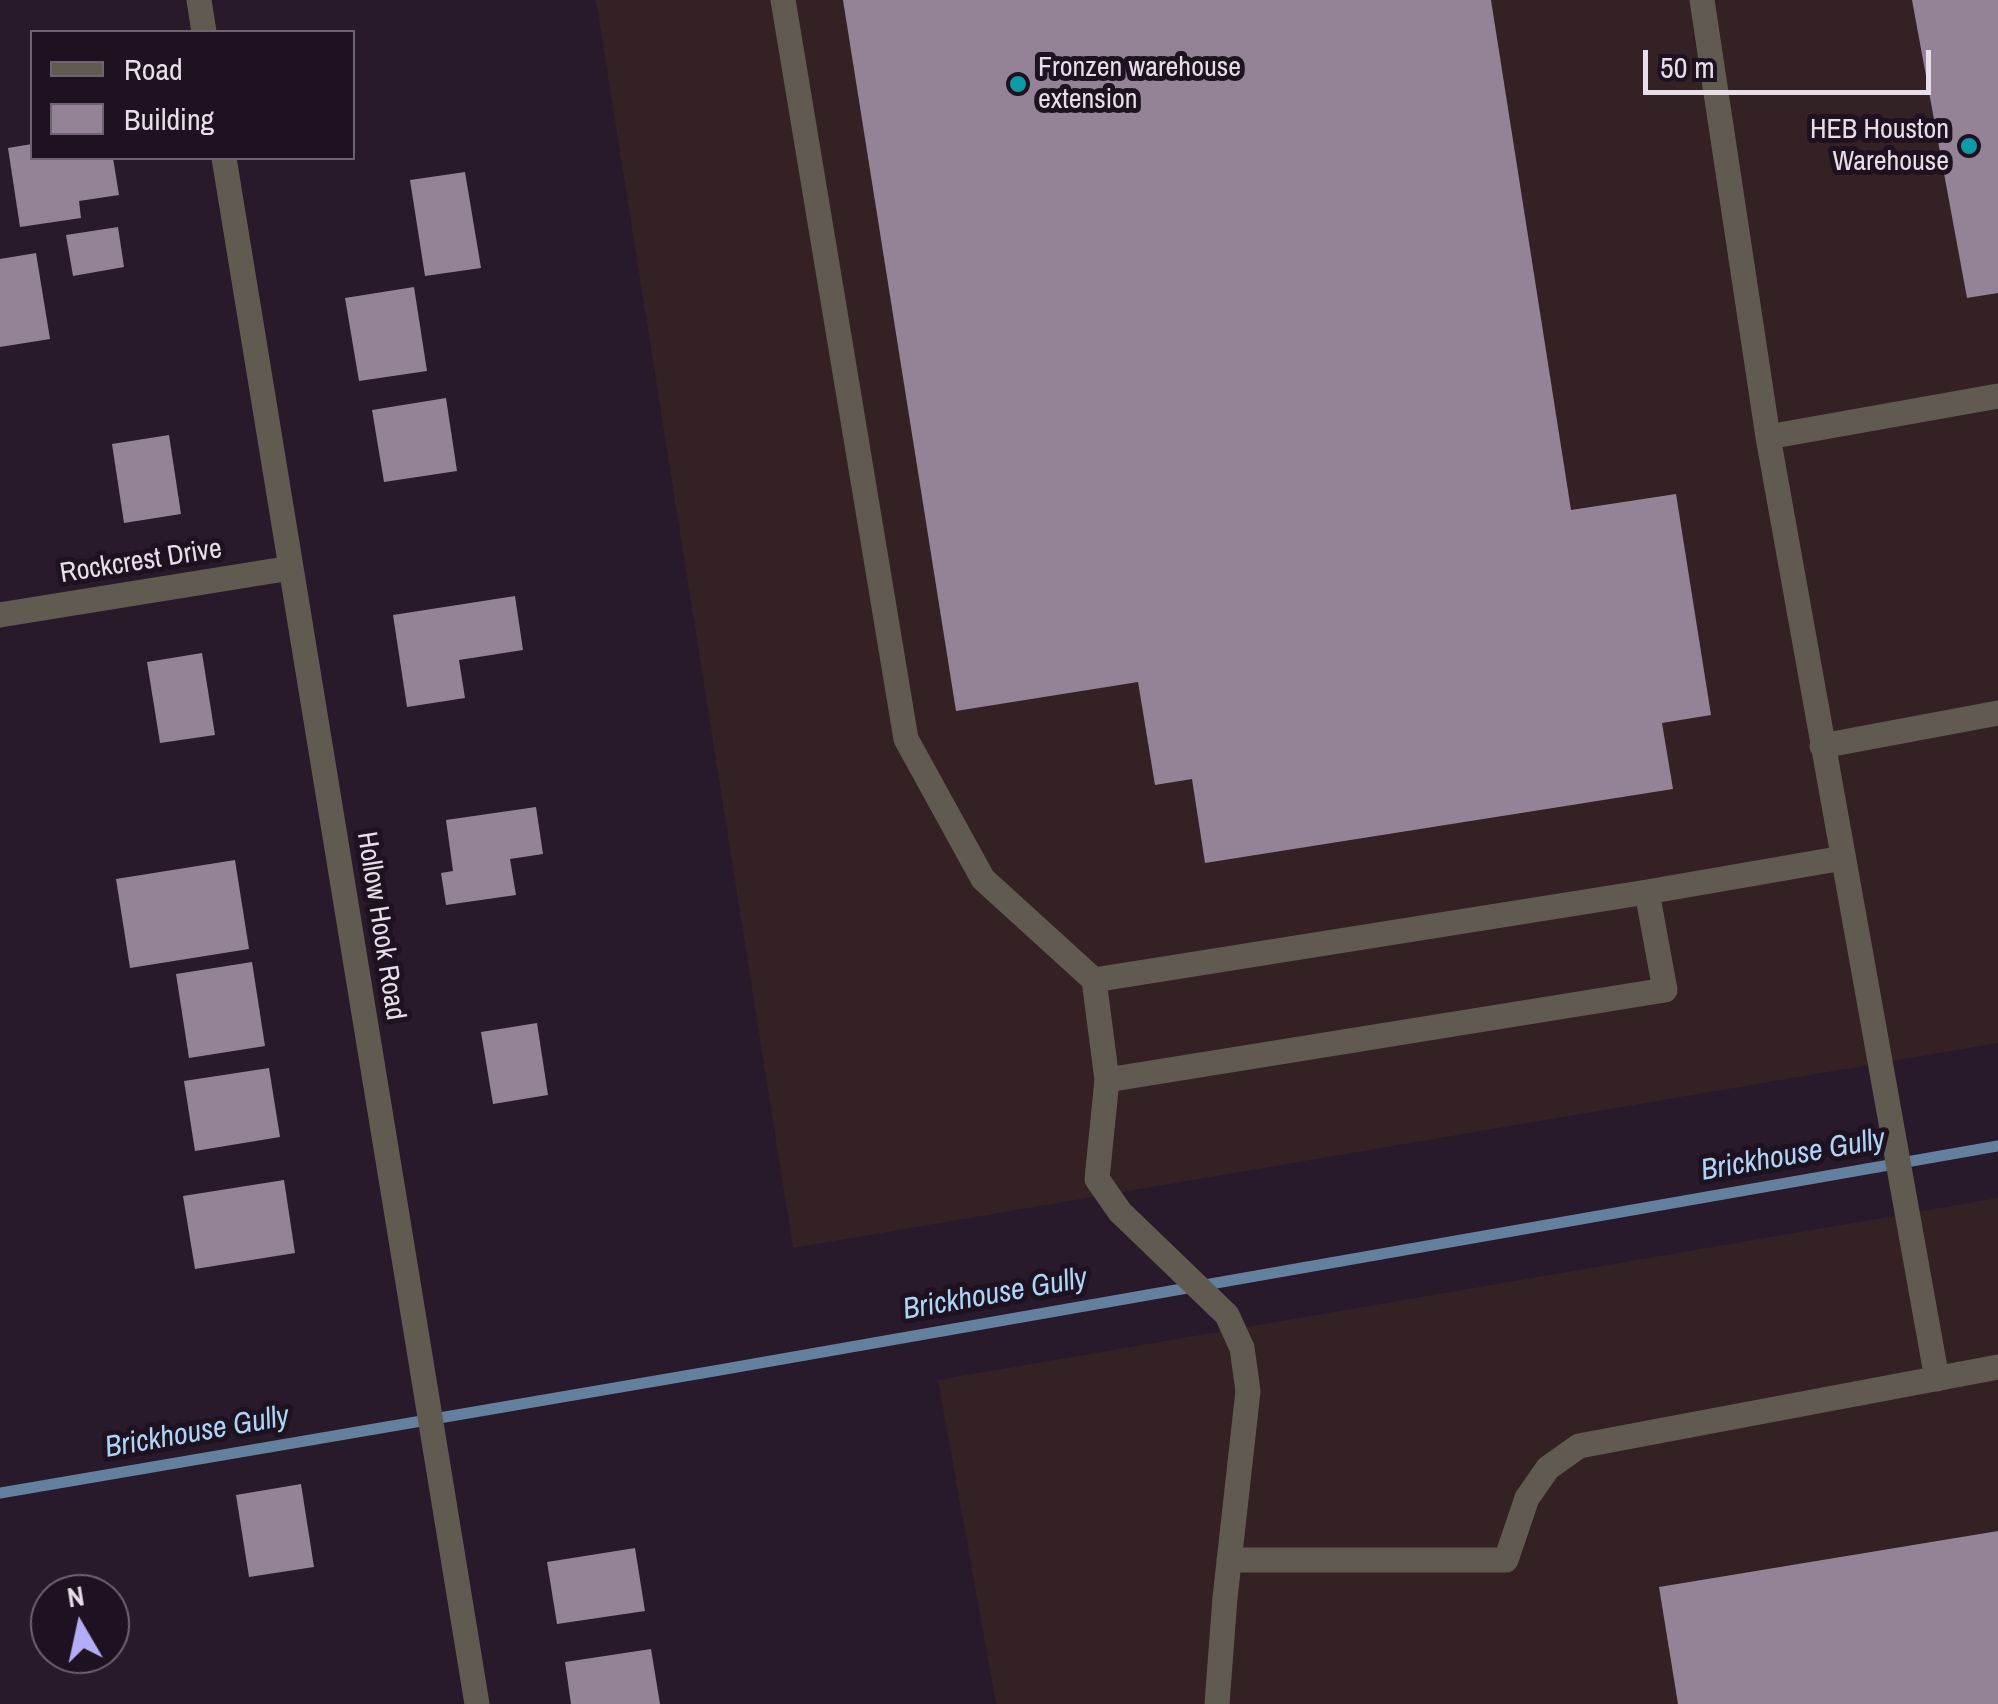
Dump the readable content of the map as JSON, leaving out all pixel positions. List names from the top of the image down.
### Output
{
  "streets": {
    "street": ["Rockcrest Drive", "Hollow Hook Road"]
  },
  "crossings": [
    ["Rockcrest Drive", "Hollow Hook Road"]
  ],
  "water": ["Brickhouse Gully"],
  "places": ["Fronzen warehouse extension", "HEB Houston Warehouse"],
  "legend": ["Road", "Building"],
  "scale_bar": "50 m",
  "north": "top"
}
